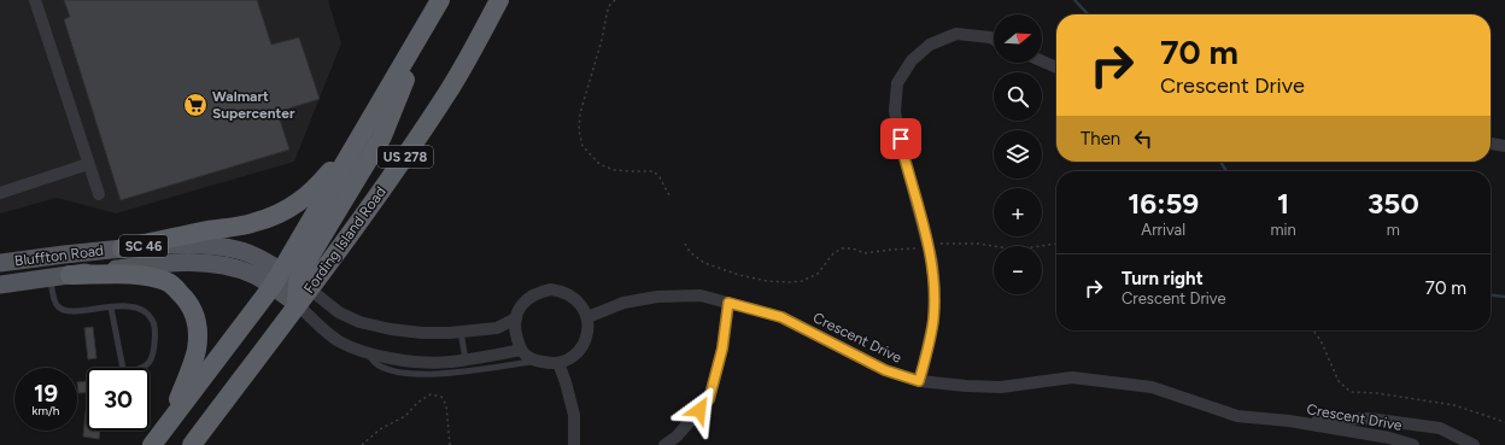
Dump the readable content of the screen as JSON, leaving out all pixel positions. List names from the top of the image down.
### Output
{
  "streets": {
    "highway": ["US 278", "Fording Island Road"],
    "main road": ["SC 46", "Bluffton Road"],
    "street": ["Crescent Drive"]
  },
  "crossings": [
    ["US 278", "Bluffton Road"],
    ["Fording Island Road", "Bluffton Road"]
  ],
  "places": {
    "supermarket": ["Walmart Supercenter"]
  },
  "north": "right",
  "page": {
    "map_buttons": ["+", "−"],
    "turn": ["70 m", "Crescent Drive"],
    "then": "Then",
    "eta": [
      "16:59",
      "Arrival",
      "1",
      "min",
      "350",
      "m"
    ],
    "list": [
      {
        "name": "Turn right",
        "note": "Crescent Drive",
        "value": "70 m"
      }
    ],
    "speed": "19 km/h",
    "limit": "30"
  }
}
